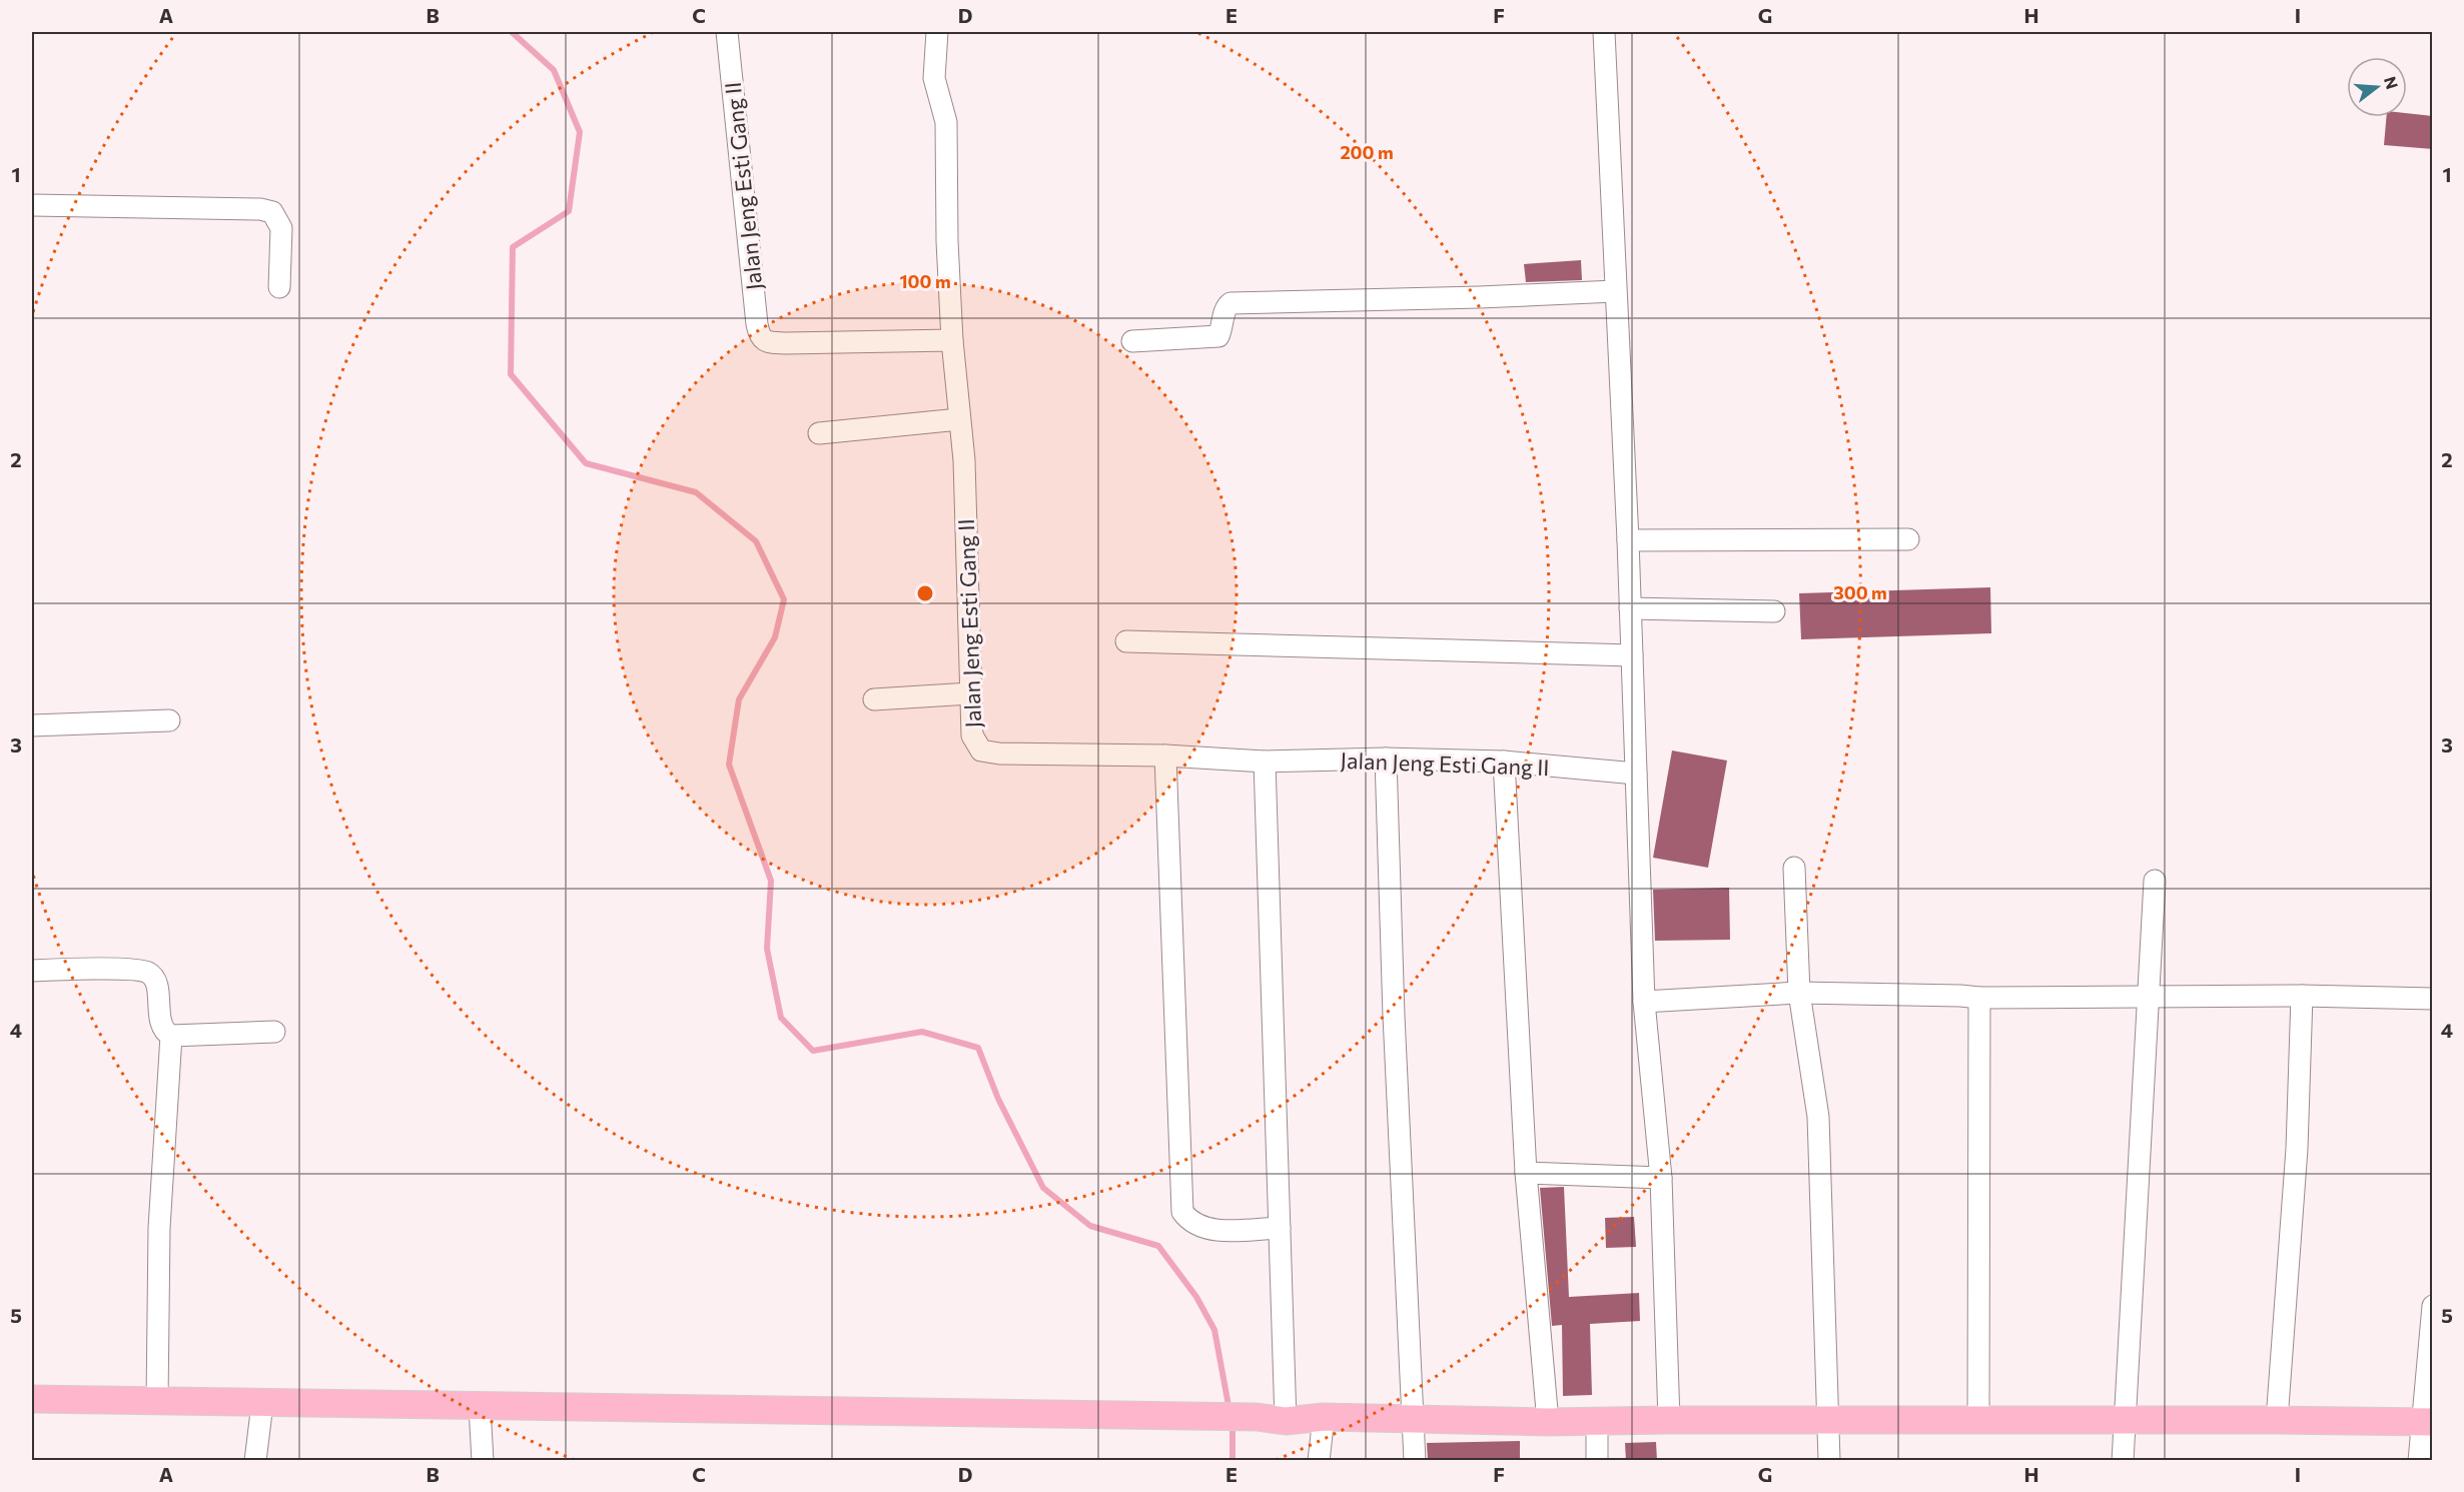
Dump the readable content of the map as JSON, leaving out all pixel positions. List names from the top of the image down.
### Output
{
  "streets": {
    "street": ["Jalan Jeng Esti Gang II"]
  },
  "north": "right",
  "grid": {
    "columns": [
      "A",
      "B",
      "C",
      "D",
      "E",
      "F",
      "G",
      "H",
      "I"
    ],
    "rows": [
      "1",
      "2",
      "3",
      "4",
      "5"
    ]
  },
  "rings": ["200 m", "100 m", "300 m"]
}
